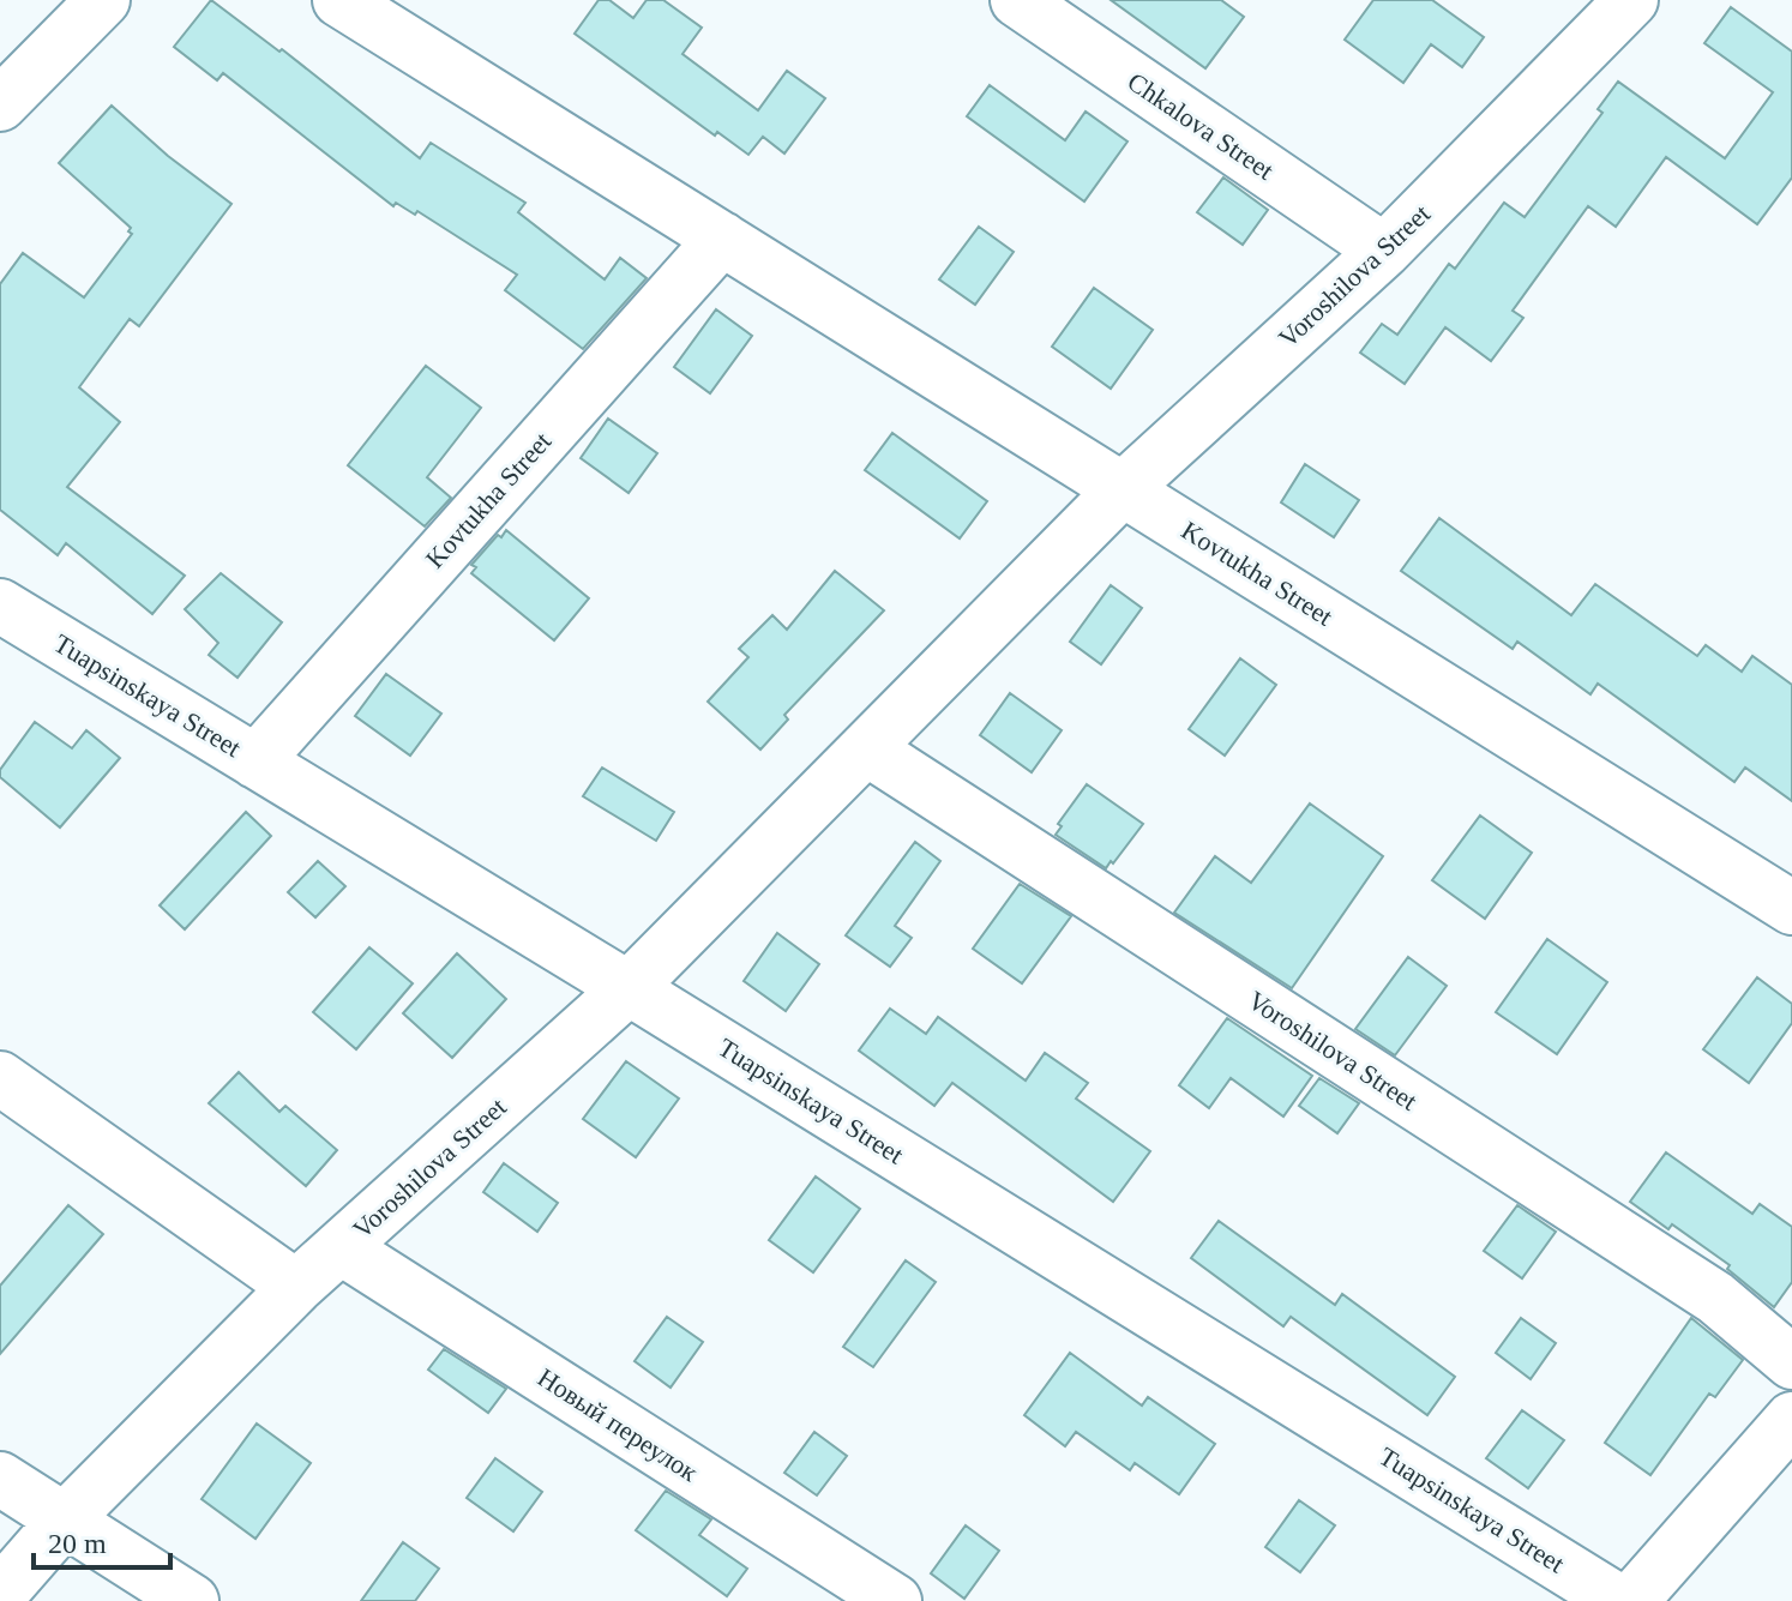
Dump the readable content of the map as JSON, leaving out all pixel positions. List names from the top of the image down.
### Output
{
  "streets": {
    "street": [
      "Chkalova Street",
      "Voroshilova Street",
      "Kovtukha Street",
      "Tuapsinskaya Street",
      "Новый переулок"
    ]
  },
  "crossings": [
    ["Chkalova Street", "Voroshilova Street"],
    ["Voroshilova Street", "Kovtukha Street"],
    ["Voroshilova Street", "Tuapsinskaya Street"],
    ["Voroshilova Street", "Новый переулок"],
    ["Kovtukha Street", "Tuapsinskaya Street"]
  ],
  "scale_bar": "20 m"
}
